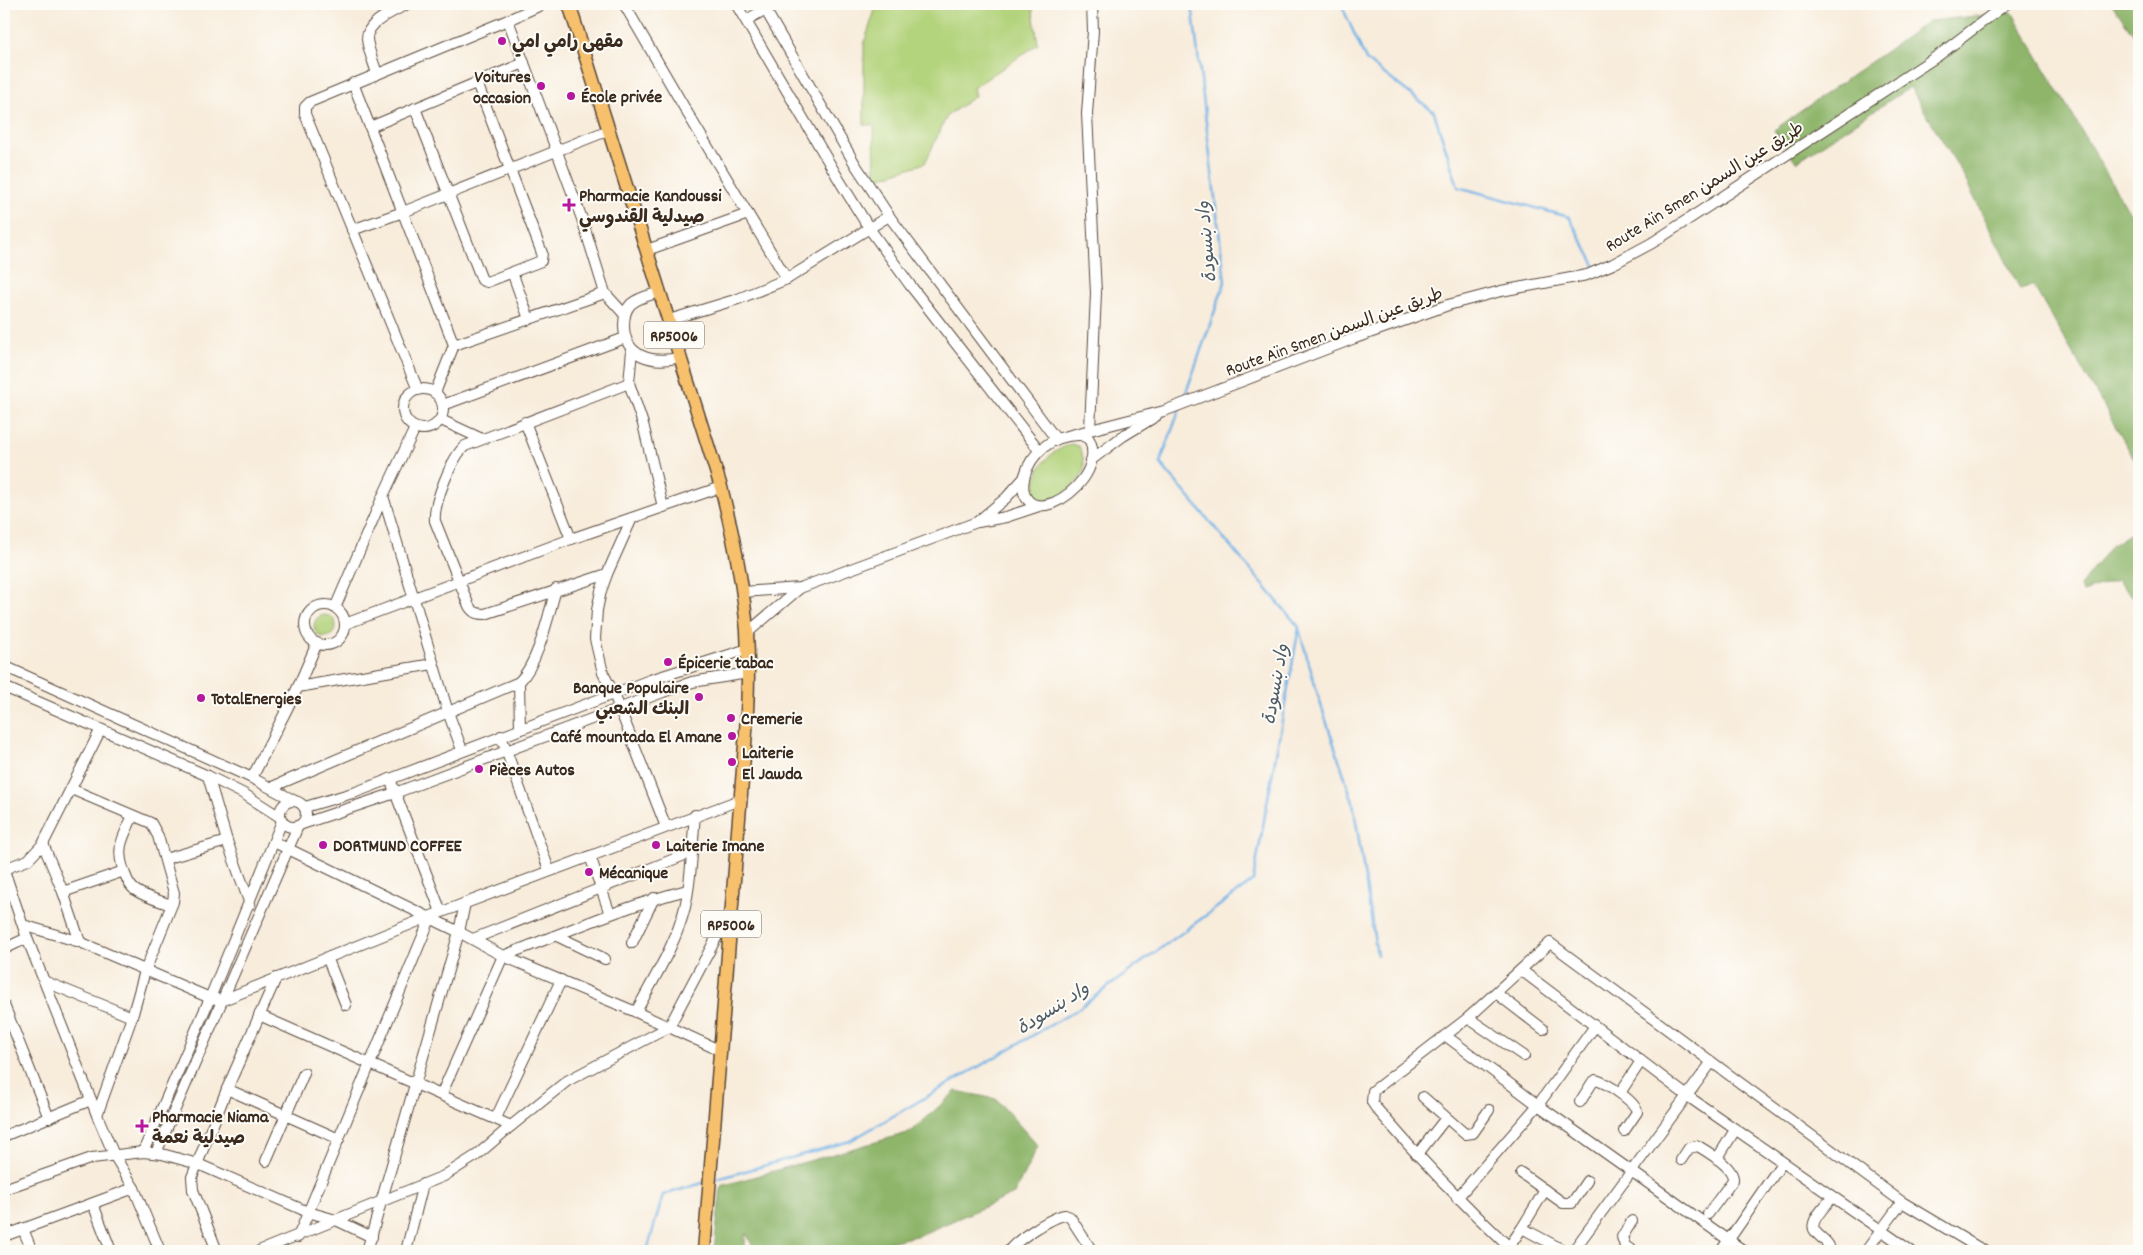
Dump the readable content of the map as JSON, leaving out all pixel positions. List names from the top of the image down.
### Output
{
  "streets": {
    "main road": ["RP5006"],
    "street": ["Route Aïn Smen طريق عين السمن"]
  },
  "water": ["واد بنسودة"],
  "places": {
    "other": [
      "مقهى رامي امي",
      "Voitures occasion",
      "École privée",
      "Épicerie tabac",
      "Banque Populaire البنك الشعبي",
      "TotalEnergies",
      "Cremerie",
      "Café mountada El Amane",
      "Laiterie El Jawda",
      "Pièces Autos",
      "DORTMUND COFFEE",
      "Laiterie Imane",
      "Mécanique"
    ],
    "health": ["Pharmacie Kandoussi صيدلية القندوسي", "Pharmacie Niama صيدلية نعمة"]
  }
}
